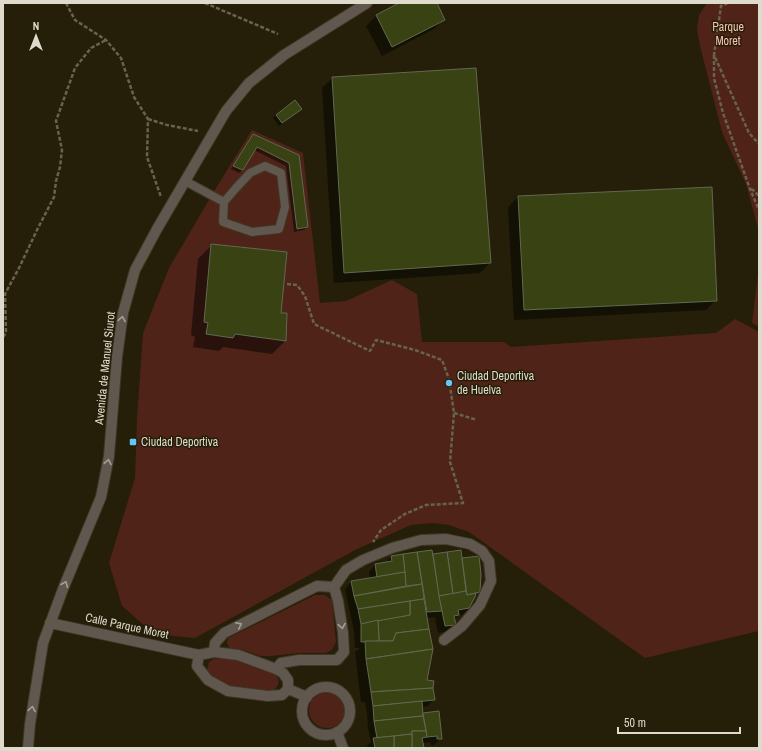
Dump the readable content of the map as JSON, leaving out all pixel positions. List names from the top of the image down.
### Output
{
  "streets": {
    "street": ["Avenida de Manuel Siurot", "Calle Parque Moret"]
  },
  "crossings": [
    ["Avenida de Manuel Siurot", "Calle Parque Moret"]
  ],
  "one_way": ["Avenida de Manuel Siurot"],
  "parks": ["Parque Moret"],
  "places": {
    "other": ["Ciudad Deportiva de Huelva"],
    "transit": ["Ciudad Deportiva"]
  },
  "scale_bar": "50 m",
  "north": "top"
}
